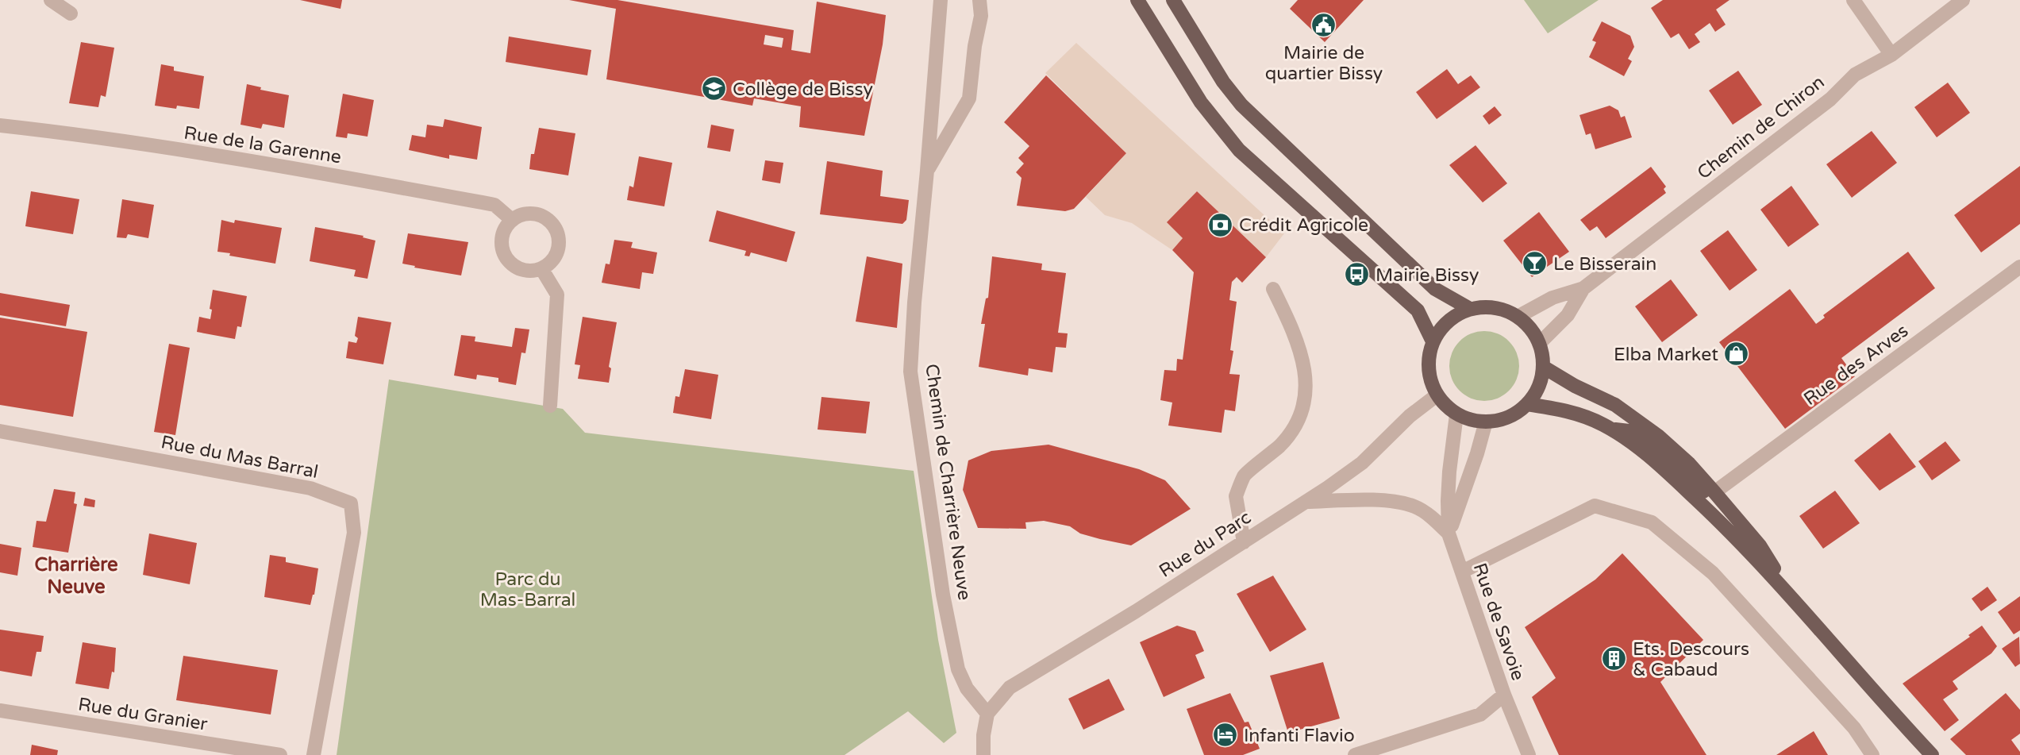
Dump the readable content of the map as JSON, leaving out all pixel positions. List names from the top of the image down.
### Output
{
  "streets": {
    "street": [
      "Chemin de Chiron",
      "Rue de la Garenne",
      "Rue des Arves",
      "Rue du Mas Barral",
      "Chemin de Charrière Neuve",
      "Rue du Parc",
      "Rue de Savoie",
      "Rue du Granier"
    ]
  },
  "crossings": [
    ["Chemin de Chiron", "Rue du Parc"],
    ["Chemin de Chiron", "Rue de Savoie"],
    ["Chemin de Charrière Neuve", "Rue du Parc"],
    ["Rue du Parc", "Rue de Savoie"]
  ],
  "districts": ["Charrière Neuve"],
  "parks": ["Parc du Mas-Barral"],
  "places": {
    "public building": ["Mairie de quartier Bissy"],
    "school or university": ["Collège de Bissy"],
    "bank": ["Crédit Agricole"],
    "bar": ["Le Bisserain"],
    "bus stop": ["Mairie Bissy"],
    "shop": ["Elba Market"],
    "building": ["Ets. Descours & Cabaud"],
    "hotel": ["Infanti Flavio"]
  }
}
